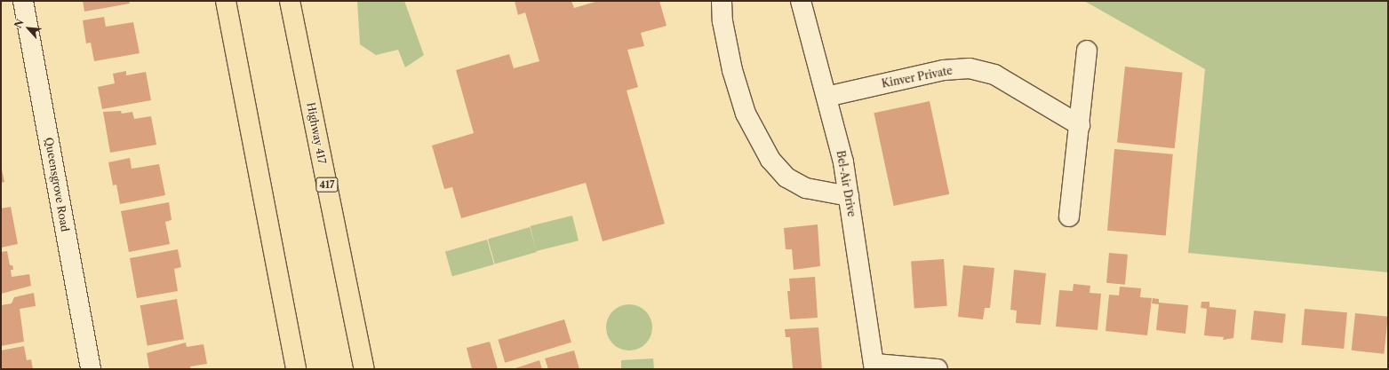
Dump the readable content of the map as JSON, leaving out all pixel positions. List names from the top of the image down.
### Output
{
  "streets": {
    "highway": ["Highway 417", "417"],
    "street": ["Kinver Private", "Bel-Air Drive", "Queensgrove Road"]
  },
  "crossings": [
    ["Kinver Private", "Bel-Air Drive"]
  ],
  "north": "top left"
}
